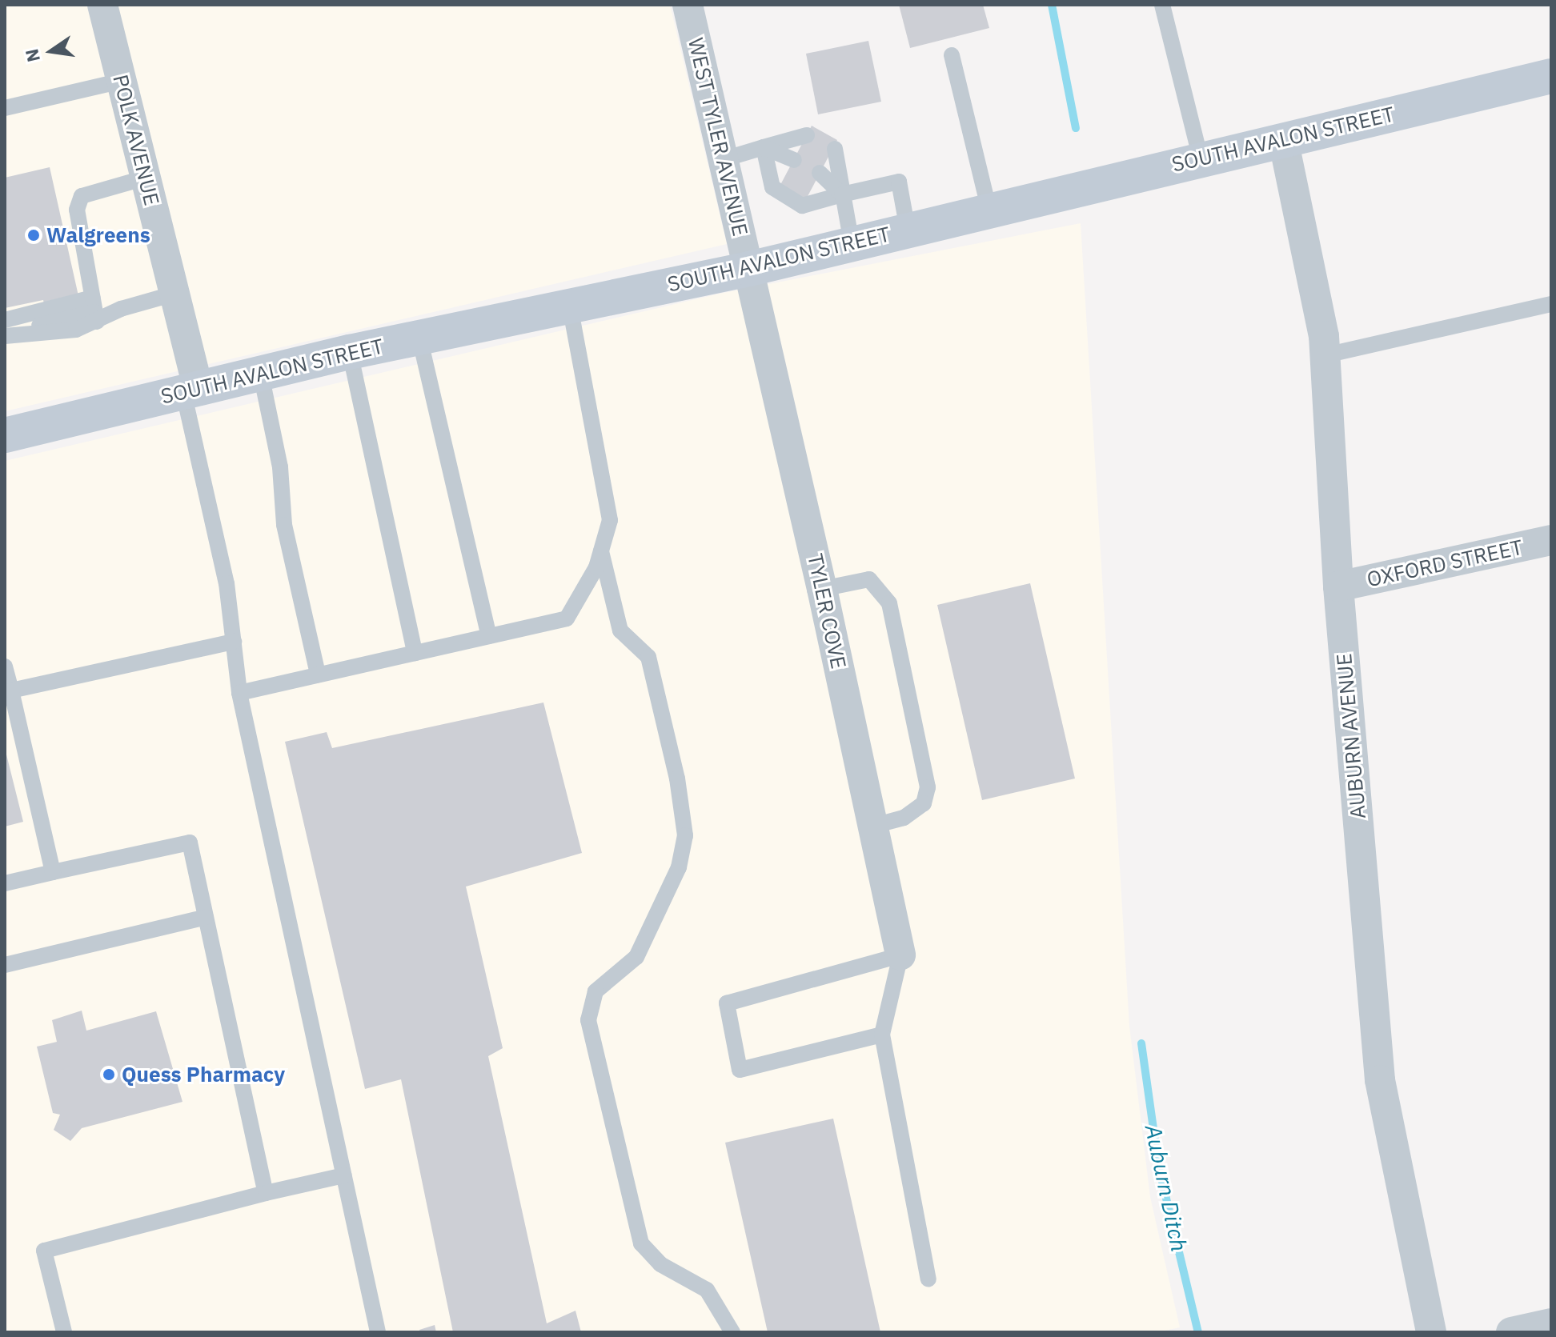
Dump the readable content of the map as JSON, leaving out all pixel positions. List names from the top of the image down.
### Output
{
  "streets": {
    "street": [
      "WEST TYLER AVENUE",
      "SOUTH AVALON STREET",
      "POLK AVENUE",
      "OXFORD STREET",
      "TYLER COVE",
      "AUBURN AVENUE"
    ]
  },
  "crossings": [
    ["WEST TYLER AVENUE", "SOUTH AVALON STREET"],
    ["WEST TYLER AVENUE", "TYLER COVE"],
    ["SOUTH AVALON STREET", "POLK AVENUE"],
    ["SOUTH AVALON STREET", "TYLER COVE"],
    ["SOUTH AVALON STREET", "AUBURN AVENUE"],
    ["OXFORD STREET", "AUBURN AVENUE"]
  ],
  "water": ["Auburn Ditch"],
  "places": ["Walgreens", "Quess Pharmacy"],
  "north": "left"
}
